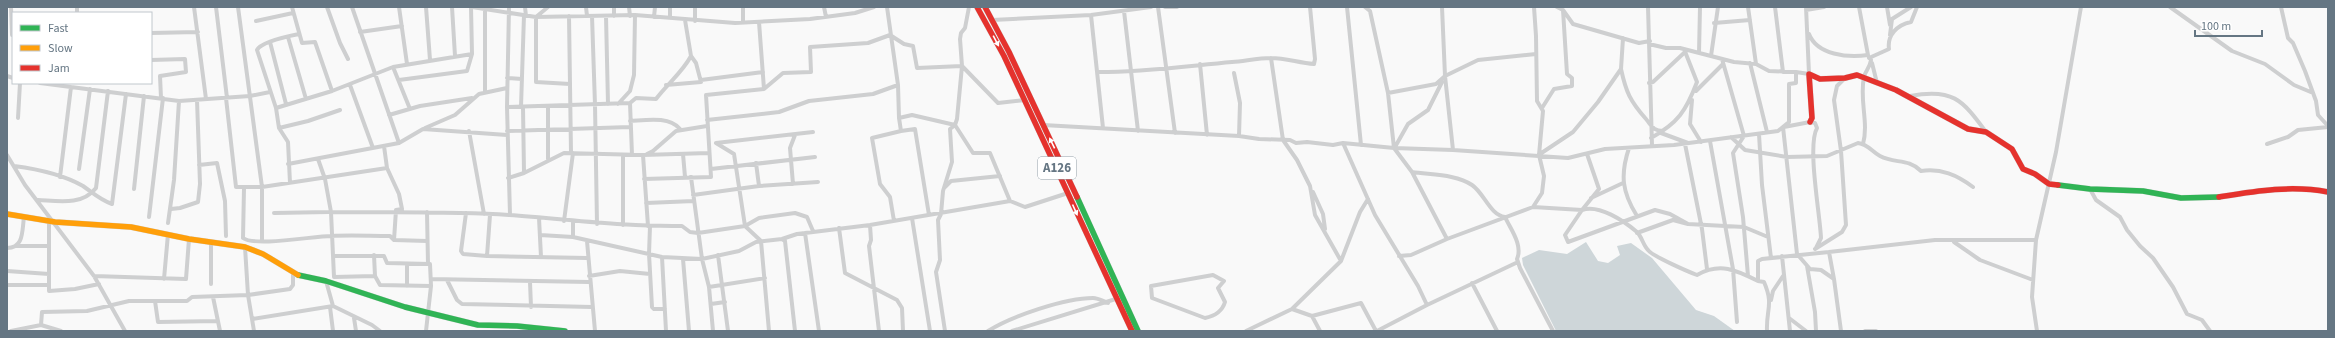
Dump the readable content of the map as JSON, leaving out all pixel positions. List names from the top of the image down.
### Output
{
  "streets": {
    "main road": ["A126"]
  },
  "legend": ["Fast", "Slow", "Jam"],
  "scale_bar": "100 m"
}
